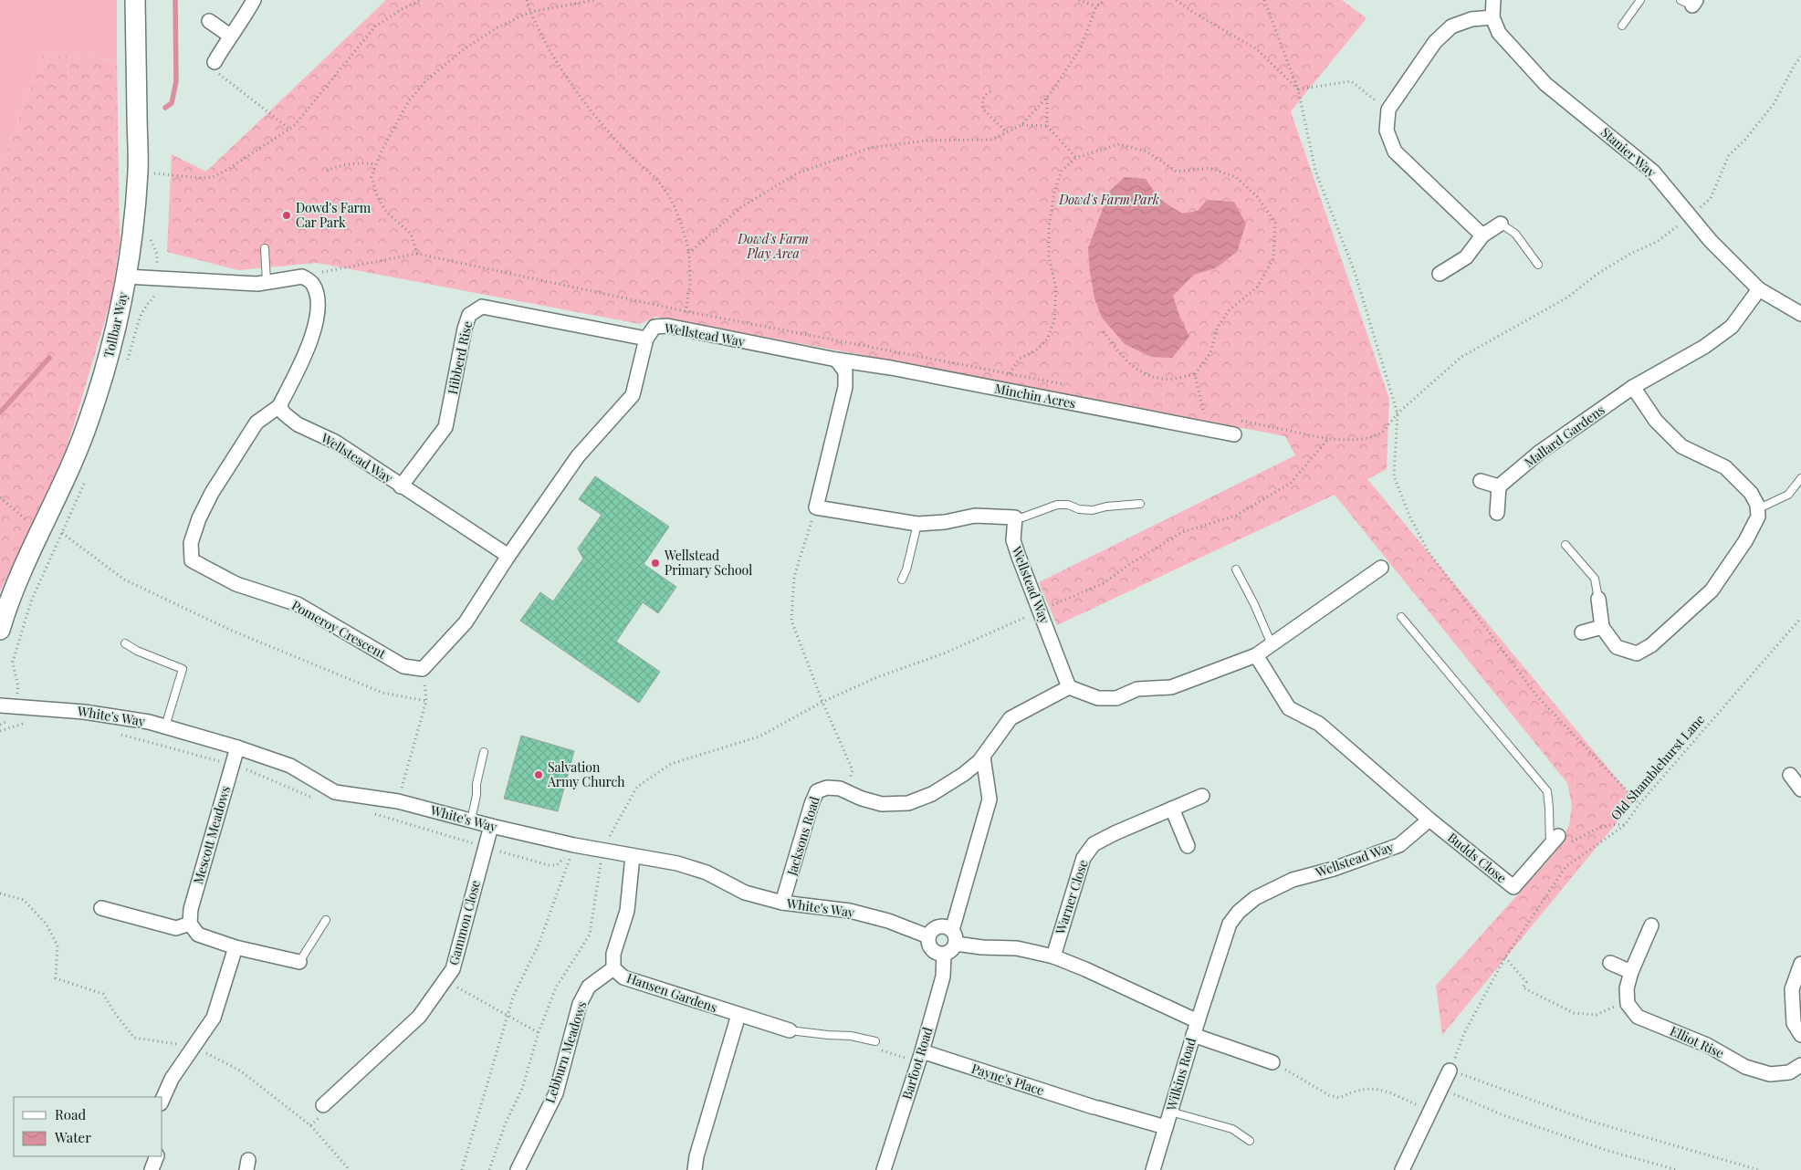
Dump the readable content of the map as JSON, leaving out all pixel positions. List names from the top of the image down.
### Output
{
  "streets": {
    "main road": ["Tollbar Way"],
    "street": [
      "Stanier Way",
      "Wellstead Way",
      "Hibberd Rise",
      "Minchin Acres",
      "Mallard Gardens",
      "Pomeroy Crescent",
      "White's Way",
      "Mescott Meadows",
      "Jacksons Road",
      "Budds Close",
      "Warner Close",
      "Gammon Close",
      "Hansen Gardens",
      "Elliot Rise",
      "Lebburn Meadows",
      "Barfoot Road",
      "Wilkins Road",
      "Payne's Place"
    ],
    "path": ["Old Shamblehurst Lane"]
  },
  "crossings": [
    ["Stanier Way", "Mallard Gardens"],
    ["Wellstead Way", "Hibberd Rise"],
    ["Wellstead Way", "Minchin Acres"],
    ["Wellstead Way", "Pomeroy Crescent"],
    ["Wellstead Way", "Jacksons Road"],
    ["Wellstead Way", "Budds Close"],
    ["Wellstead Way", "Wilkins Road"],
    ["White's Way", "Mescott Meadows"],
    ["White's Way", "Jacksons Road"],
    ["White's Way", "Gammon Close"],
    ["White's Way", "Hansen Gardens"],
    ["White's Way", "Barfoot Road"],
    ["Hansen Gardens", "Lebburn Meadows"],
    ["Barfoot Road", "Payne's Place"],
    ["Wilkins Road", "Payne's Place"]
  ],
  "parks": ["Dowd's Farm Park", "Dowd's Farm Play Area"],
  "places": ["Dowd's Farm Car Park", "Wellstead Primary School", "Salvation Army Church"],
  "legend": ["Road", "Water"]
}
